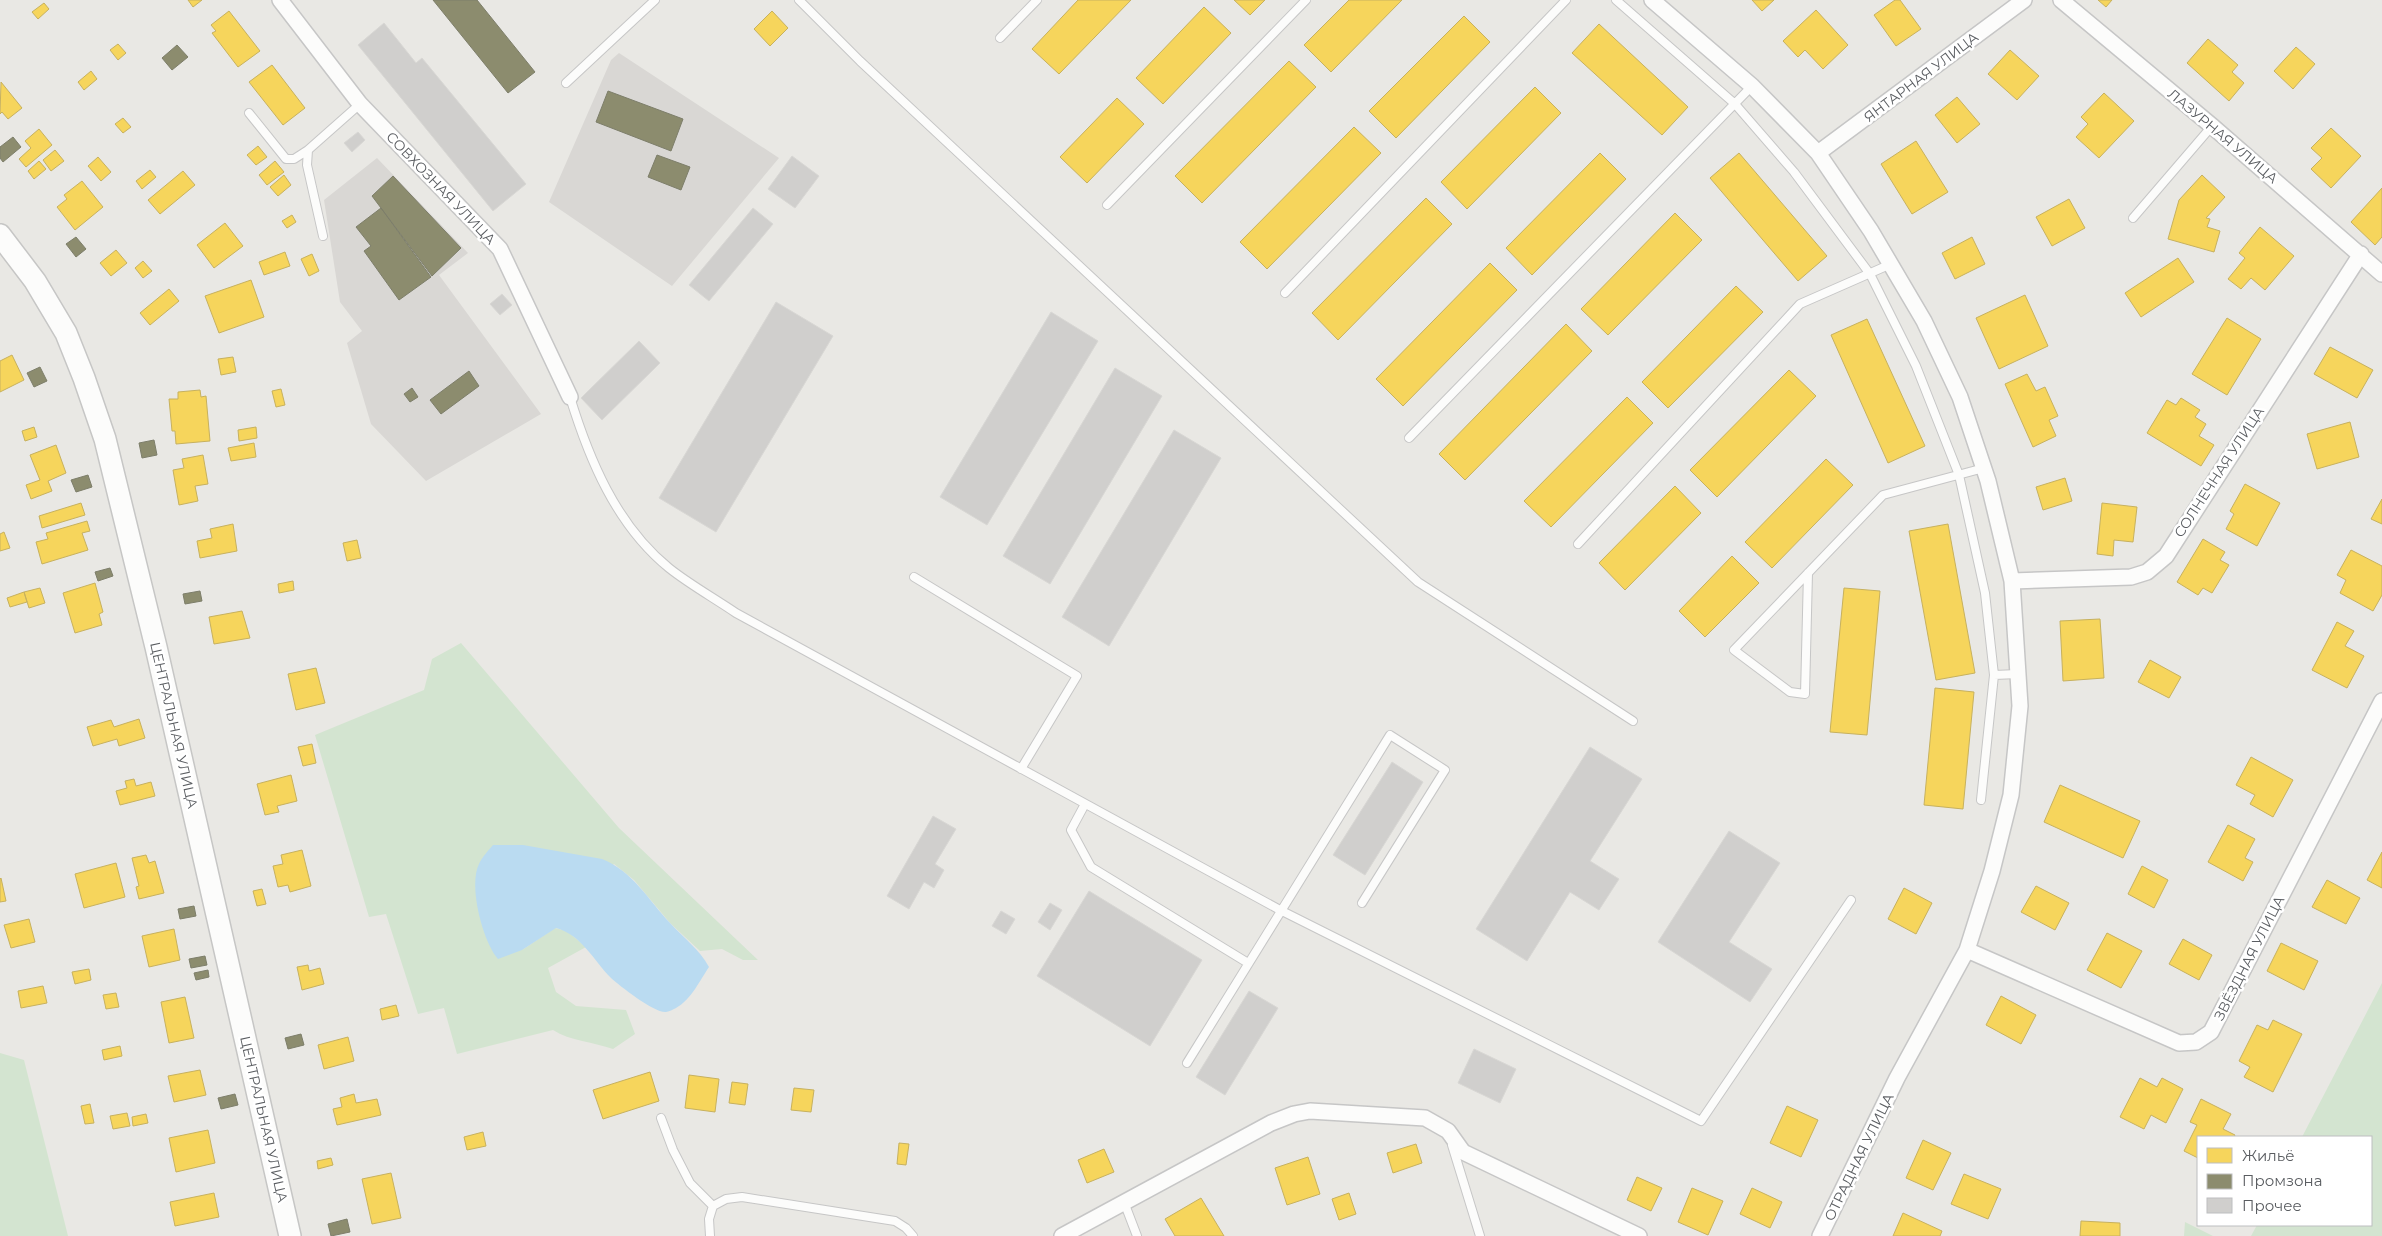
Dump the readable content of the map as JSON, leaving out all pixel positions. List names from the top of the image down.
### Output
{
  "streets": {
    "street": [
      "ЯНТАРНАЯ УЛИЦА",
      "ЛАЗУРНАЯ УЛИЦА",
      "СОВХОЗНАЯ УЛИЦА",
      "СОЛНЕЧНАЯ УЛИЦА",
      "ЦЕНТРАЛЬНАЯ УЛИЦА",
      "ЗВЁЗДНАЯ УЛИЦА",
      "ОТРАДНАЯ УЛИЦА"
    ]
  },
  "crossings": [
    ["ЯНТАРНАЯ УЛИЦА", "ОТРАДНАЯ УЛИЦА"],
    ["ЛАЗУРНАЯ УЛИЦА", "СОЛНЕЧНАЯ УЛИЦА"],
    ["СОЛНЕЧНАЯ УЛИЦА", "ОТРАДНАЯ УЛИЦА"],
    ["ЗВЁЗДНАЯ УЛИЦА", "ОТРАДНАЯ УЛИЦА"]
  ],
  "legend": ["Жильё", "Промзона", "Прочее"]
}
